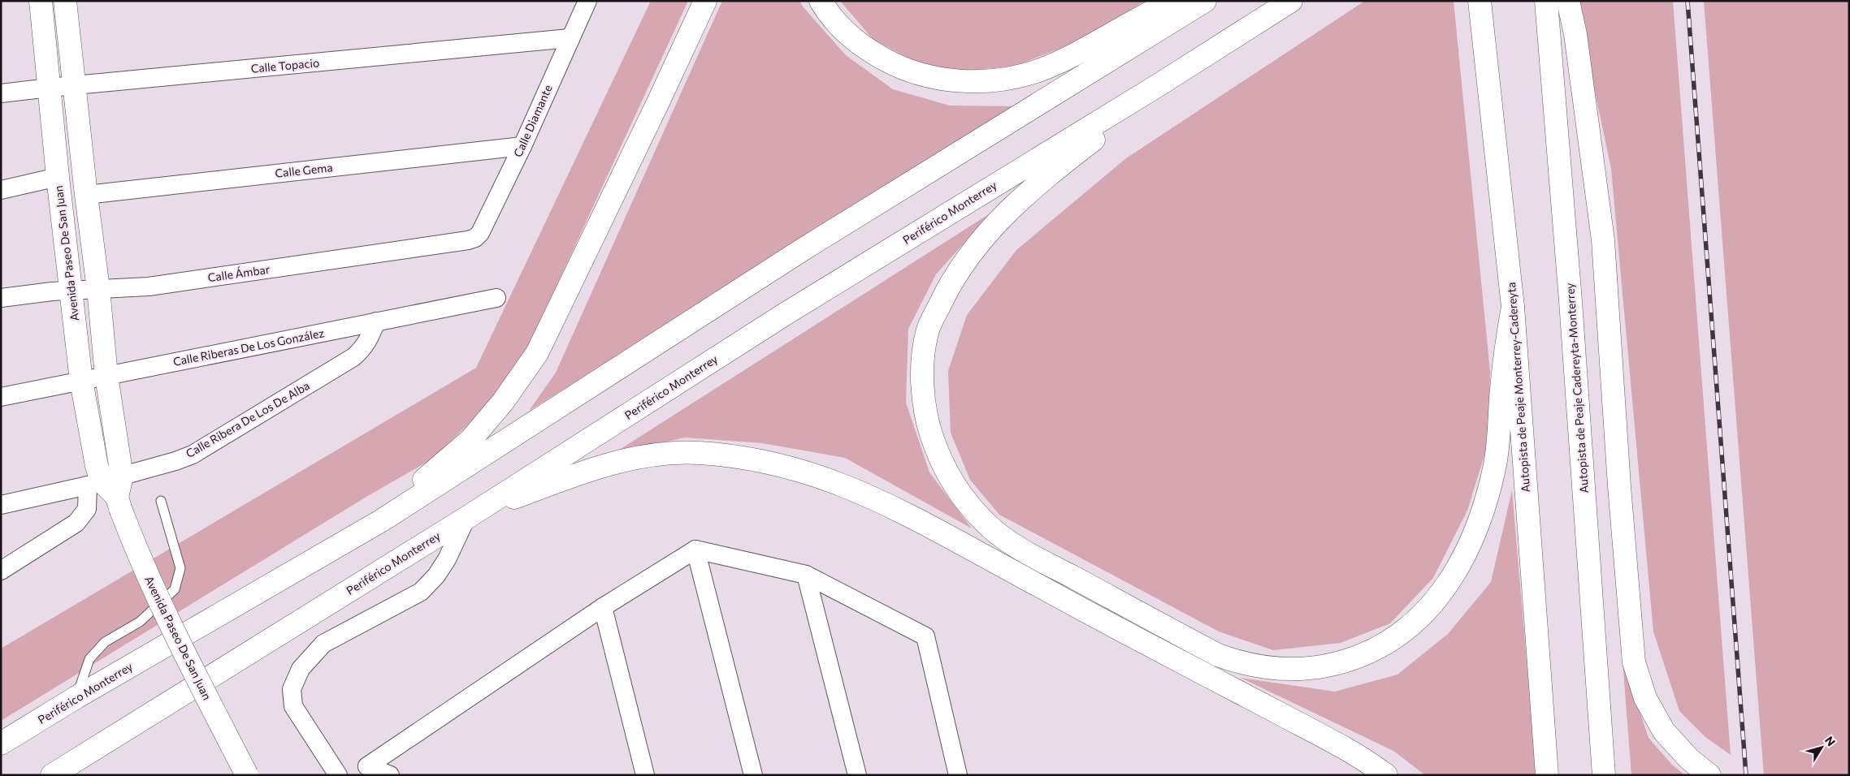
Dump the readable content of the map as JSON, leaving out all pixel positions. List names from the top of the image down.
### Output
{
  "streets": {
    "main road": [
      "Periférico Monterrey",
      "Avenida Paseo De San Juan",
      "Autopista de Peaje Monterrey-Cadereyta",
      "Autopista de Peaje Cadereyta-Monterrey"
    ],
    "street": [
      "Calle Topacio",
      "Calle Diamante",
      "Calle Gema",
      "Calle Ámbar",
      "Calle Riberas De Los González",
      "Calle Ribera De Los De Alba"
    ]
  },
  "crossings": [
    ["Calle Topacio", "Calle Diamante"],
    ["Calle Topacio", "Avenida Paseo De San Juan"],
    ["Calle Diamante", "Calle Gema"],
    ["Calle Diamante", "Calle Ámbar"],
    ["Calle Gema", "Avenida Paseo De San Juan"],
    ["Avenida Paseo De San Juan", "Calle Ámbar"],
    ["Avenida Paseo De San Juan", "Calle Riberas De Los González"],
    ["Avenida Paseo De San Juan", "Calle Ribera De Los De Alba"],
    ["Calle Riberas De Los González", "Calle Ribera De Los De Alba"]
  ],
  "north": "top right"
}
